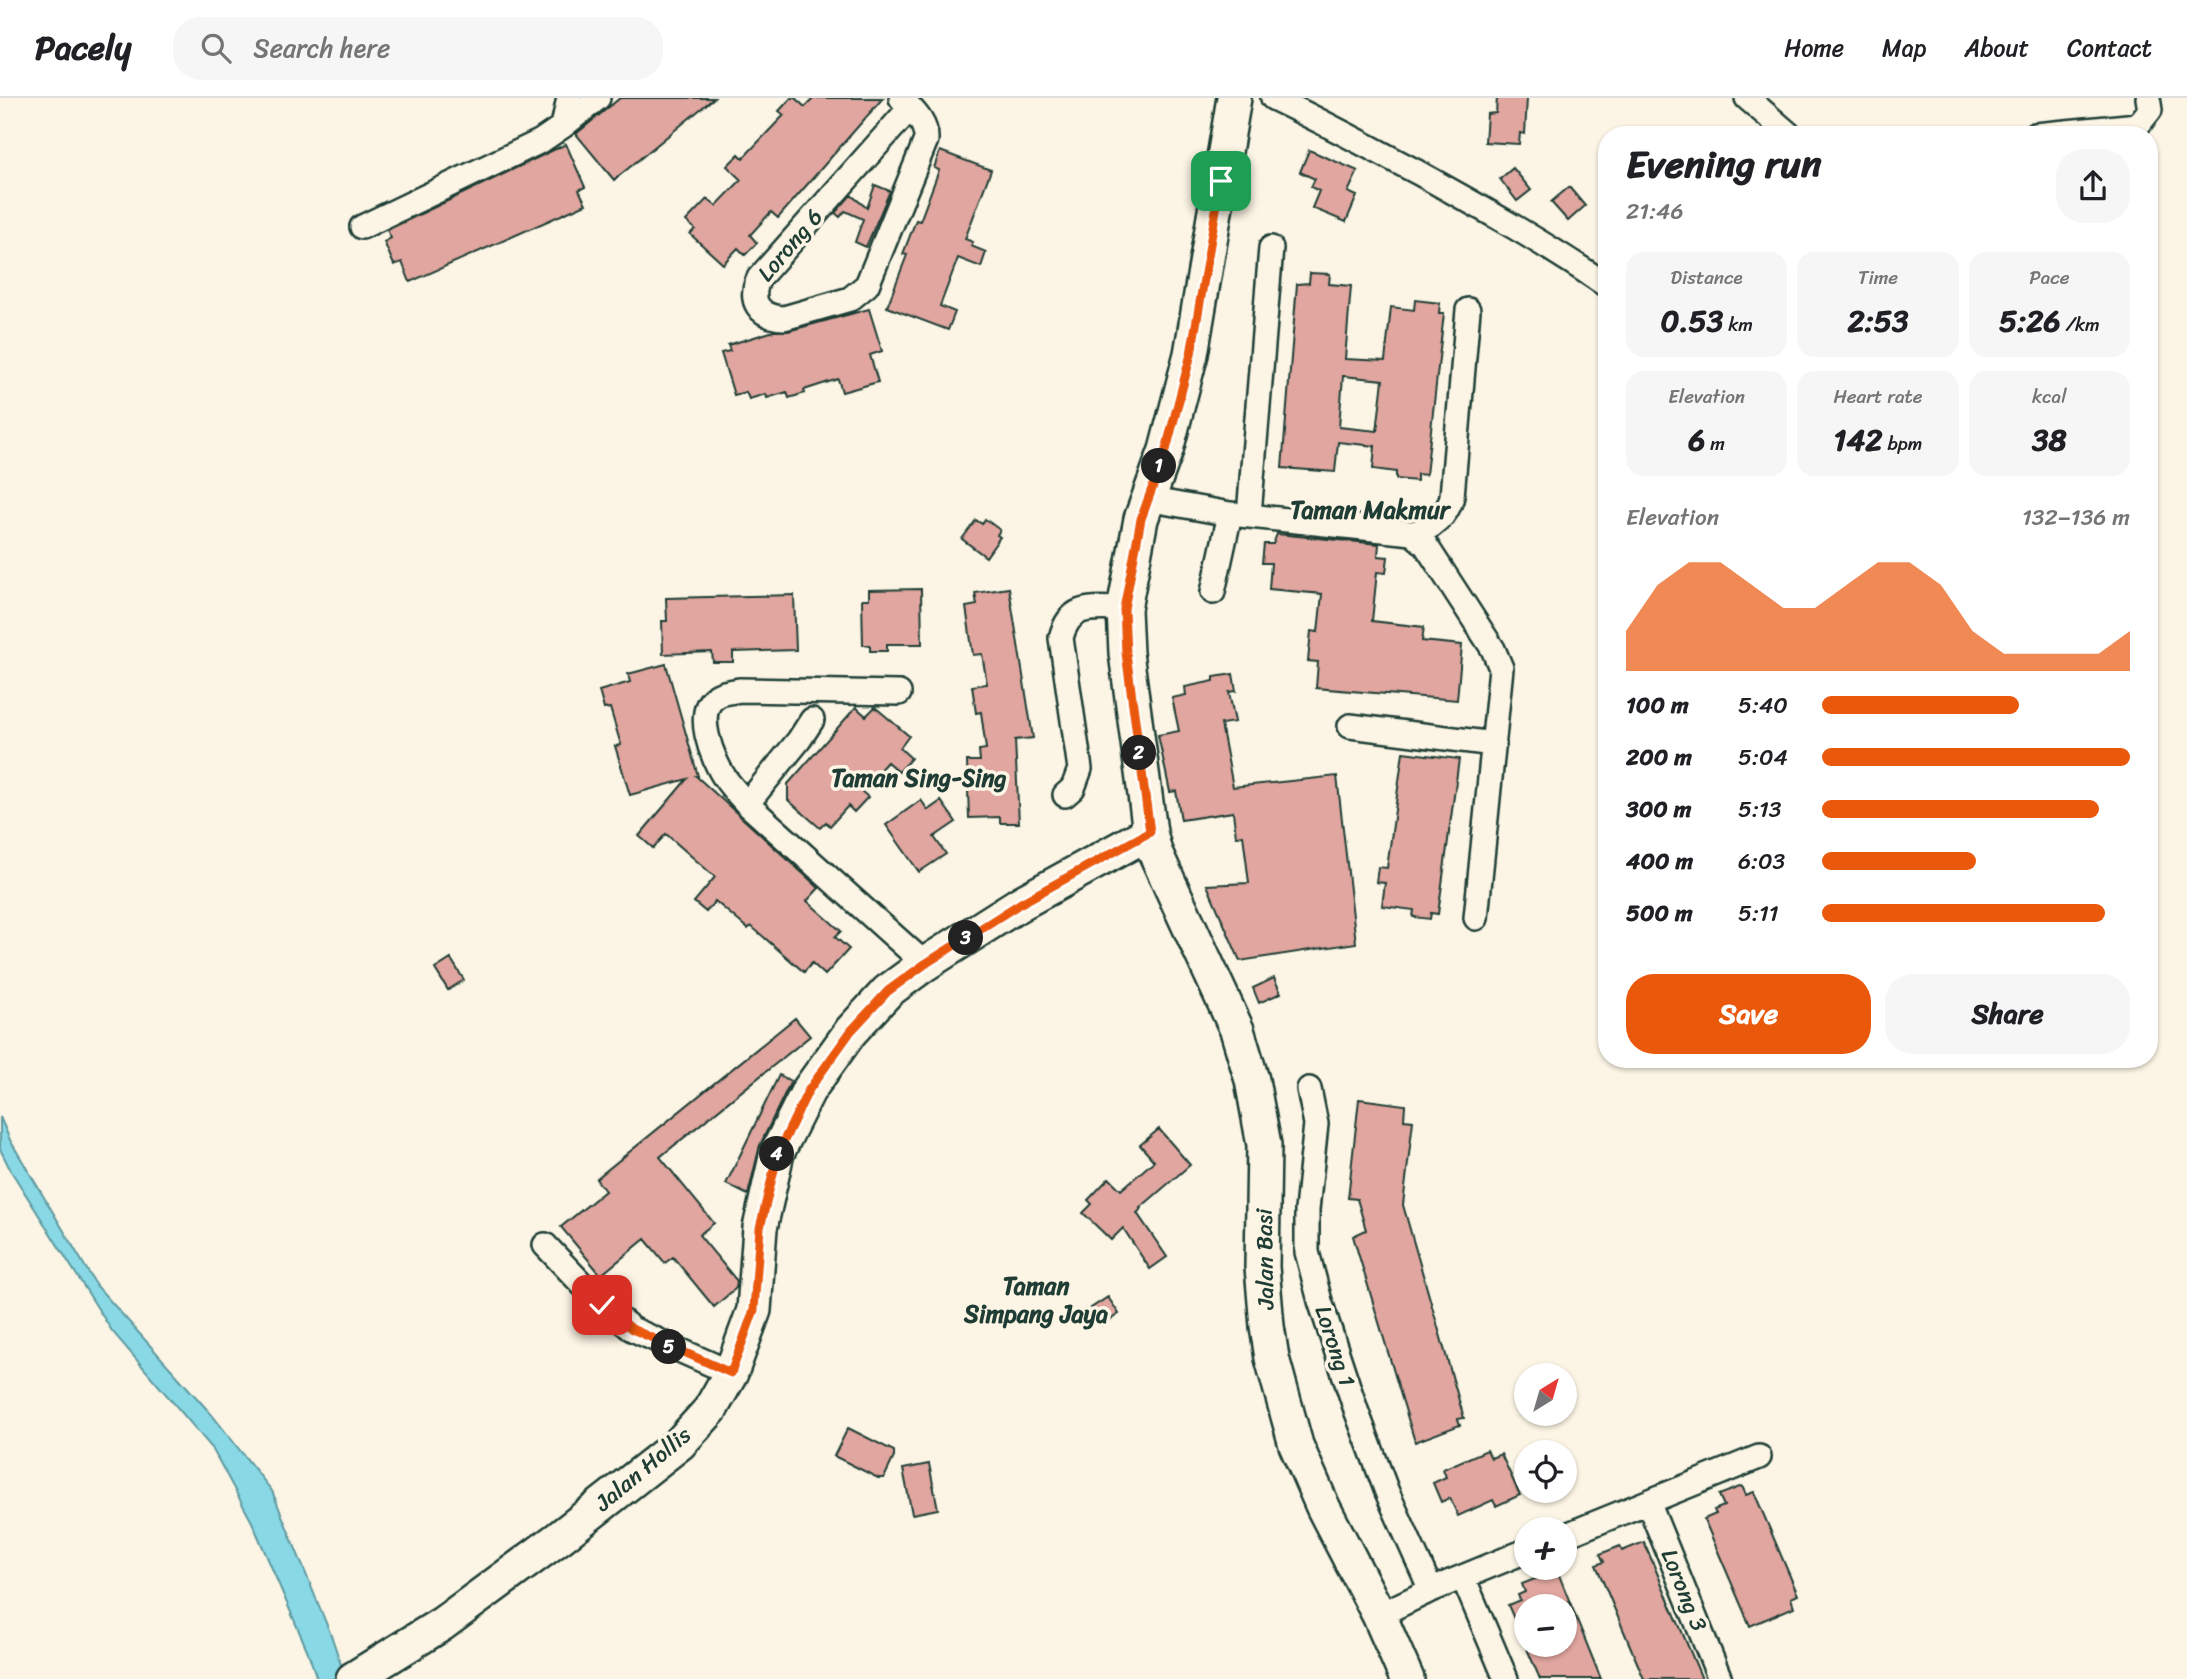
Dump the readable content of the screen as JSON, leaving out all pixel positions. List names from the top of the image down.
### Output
{
  "streets": {
    "main road": ["Jalan Basi", "Jalan Hollis"],
    "street": ["Lorong 6", "Lorong 1", "Lorong 3"]
  },
  "crossings": [
    ["Jalan Basi", "Jalan Hollis"]
  ],
  "districts": ["Taman Makmur", "Taman Sing-Sing", "Taman Simpang Jaya"],
  "north": "top right",
  "page": {
    "header": "Pacely",
    "search": "Search here",
    "nav": [
      "Home",
      "Map",
      "About",
      "Contact"
    ],
    "heading": ["Evening run", "21:46"],
    "stats": [
      ["Distance", "0.53 km"],
      ["Time", "2:53"],
      ["Pace", "5:26 /km"],
      ["Elevation", "6 m"],
      ["Heart rate", "142 bpm"],
      ["kcal", "38"]
    ],
    "pins": [
      "1",
      "2",
      "3",
      "4",
      "5"
    ],
    "chart": ["Elevation", "132–136 m"],
    "list": [
      {
        "name": "100 m",
        "note": "5:40"
      },
      {
        "name": "200 m",
        "note": "5:04"
      },
      {
        "name": "300 m",
        "note": "5:13"
      },
      {
        "name": "400 m",
        "note": "6:03"
      },
      {
        "name": "500 m",
        "note": "5:11"
      }
    ],
    "buttons": ["Save", "Share"],
    "map_buttons": ["+", "−"]
  }
}
